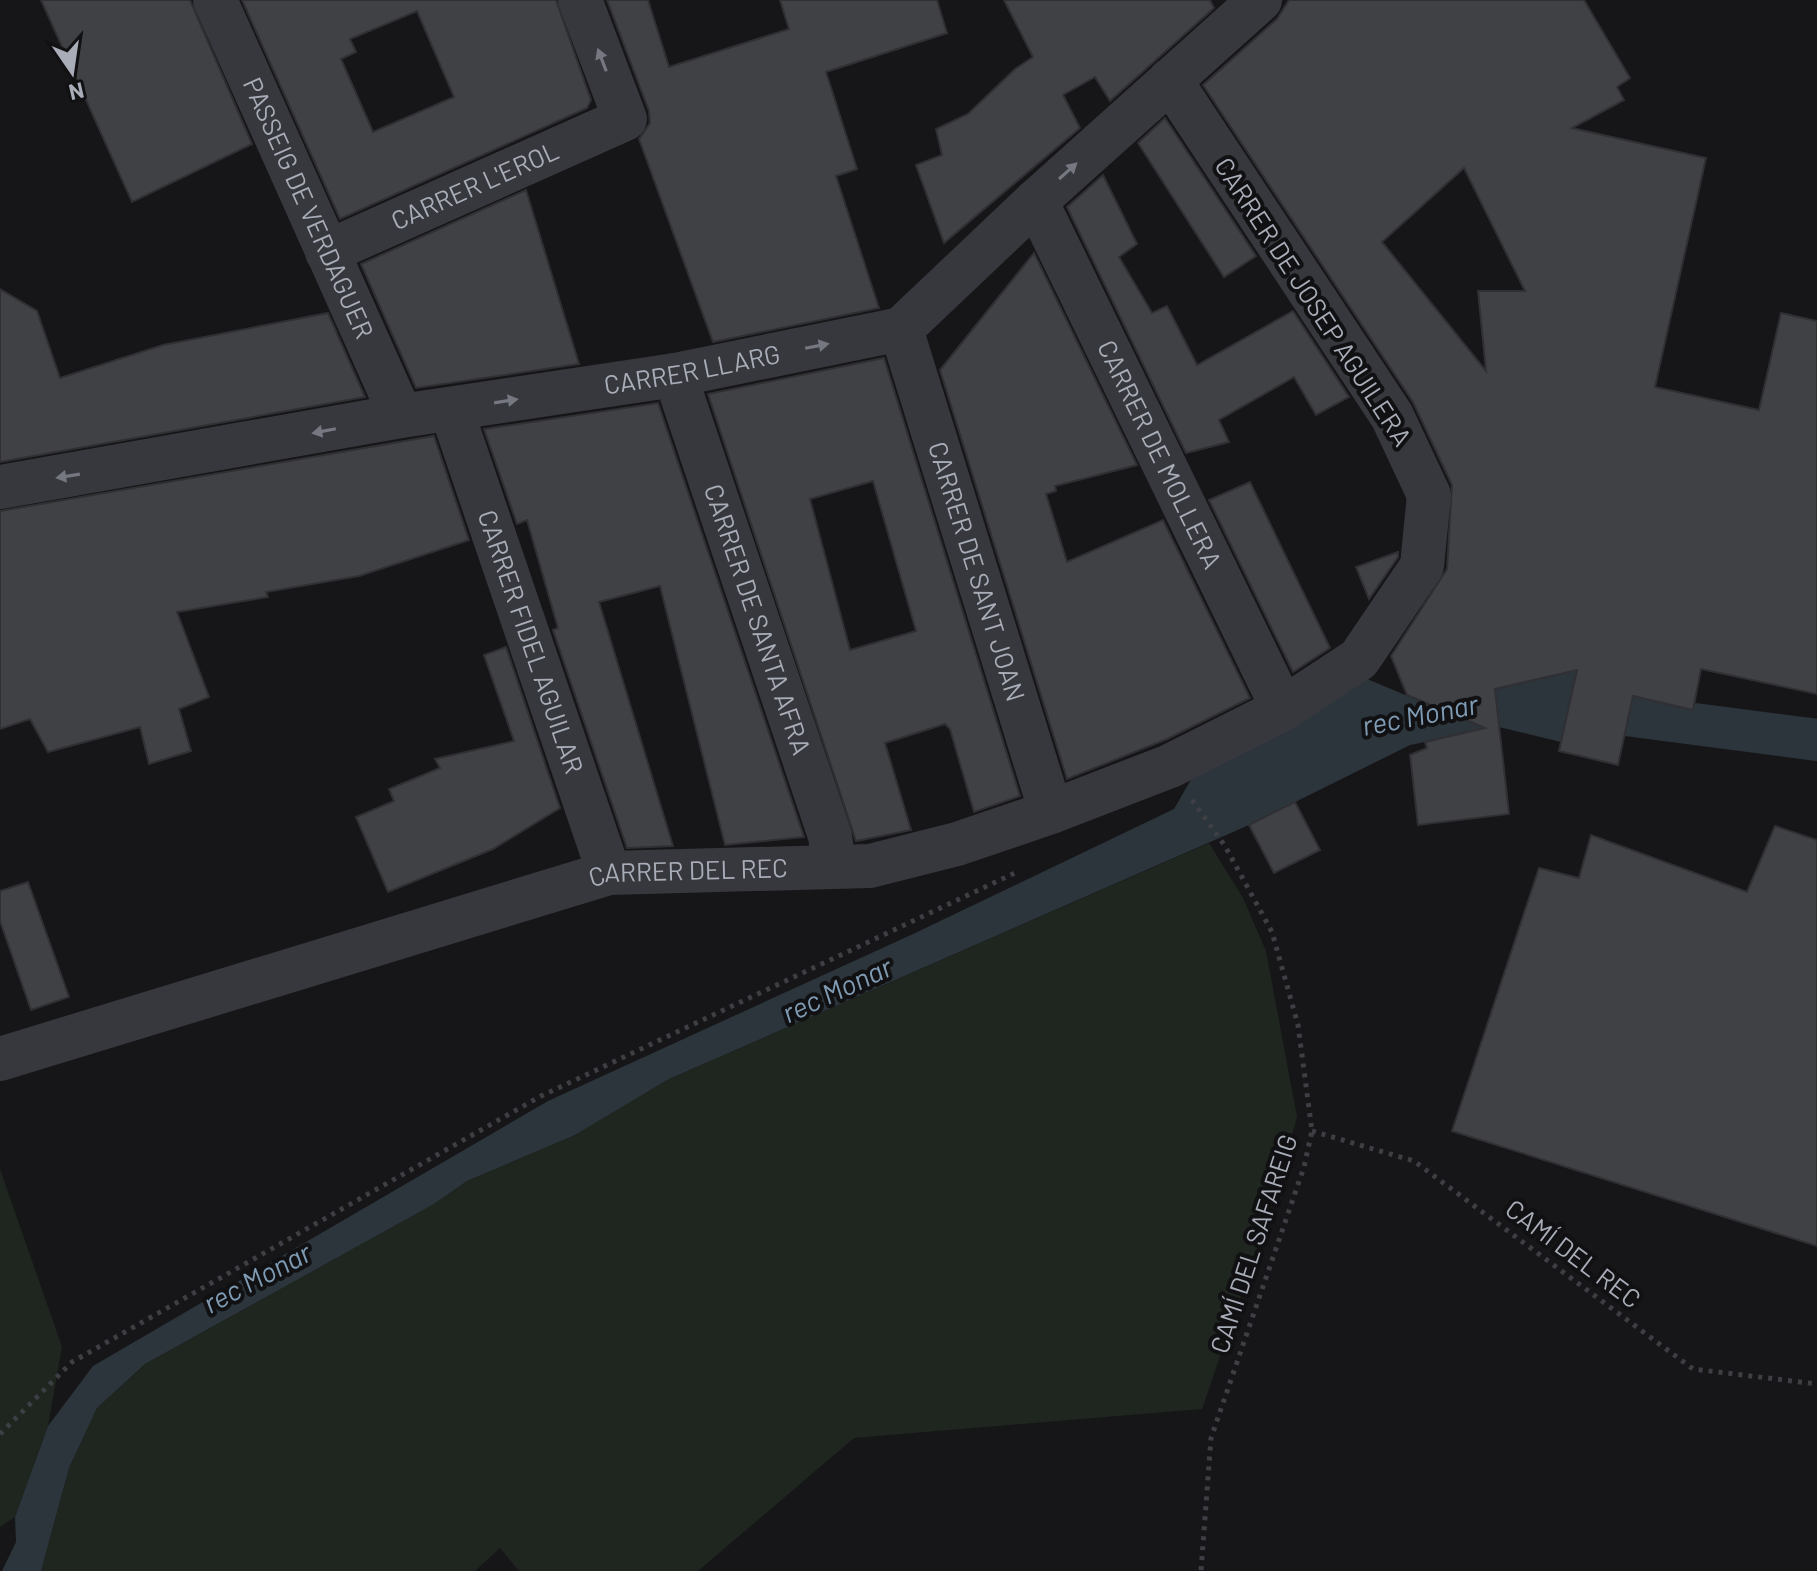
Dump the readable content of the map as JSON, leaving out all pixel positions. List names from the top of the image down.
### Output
{
  "streets": {
    "street": [
      "CARRER L'EROL",
      "PASSEIG DE VERDAGUER",
      "CARRER DE JOSEP AGUILERA",
      "CARRER LLARG",
      "CARRER DE MOLLERA",
      "CARRER DE SANT JOAN",
      "CARRER DE SANTA AFRA",
      "CARRER FIDEL AGUILAR",
      "CARRER DEL REC"
    ],
    "path": ["CAMÍ DEL SAFAREIG", "CAMÍ DEL REC"]
  },
  "crossings": [
    ["CARRER L'EROL", "PASSEIG DE VERDAGUER"],
    ["PASSEIG DE VERDAGUER", "CARRER LLARG"],
    ["CARRER DE JOSEP AGUILERA", "CARRER DEL REC"],
    ["CARRER LLARG", "CARRER DE SANT JOAN"],
    ["CARRER LLARG", "CARRER DE SANTA AFRA"],
    ["CARRER LLARG", "CARRER FIDEL AGUILAR"],
    ["CARRER DE MOLLERA", "CARRER DEL REC"],
    ["CARRER DE SANT JOAN", "CARRER DEL REC"],
    ["CARRER DE SANTA AFRA", "CARRER DEL REC"],
    ["CARRER FIDEL AGUILAR", "CARRER DEL REC"],
    ["CAMÍ DEL SAFAREIG", "CAMÍ DEL REC"]
  ],
  "water": ["rec Monar"],
  "north": "bottom"
}
